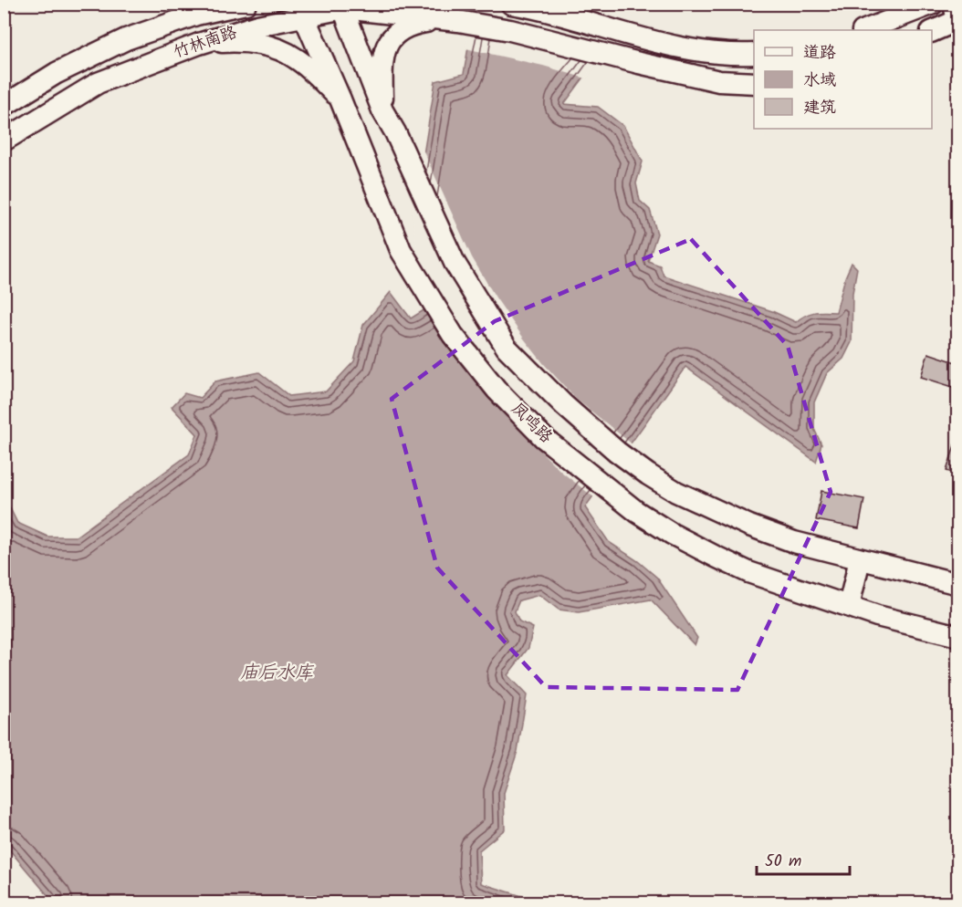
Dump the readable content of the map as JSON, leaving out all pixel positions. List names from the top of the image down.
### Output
{
  "streets": {
    "main road": ["竹林南路", "凤鸣路"]
  },
  "crossings": [
    ["竹林南路", "凤鸣路"]
  ],
  "water": ["庙后水库"],
  "legend": ["道路", "水域", "建筑"],
  "scale_bar": "50 m"
}
